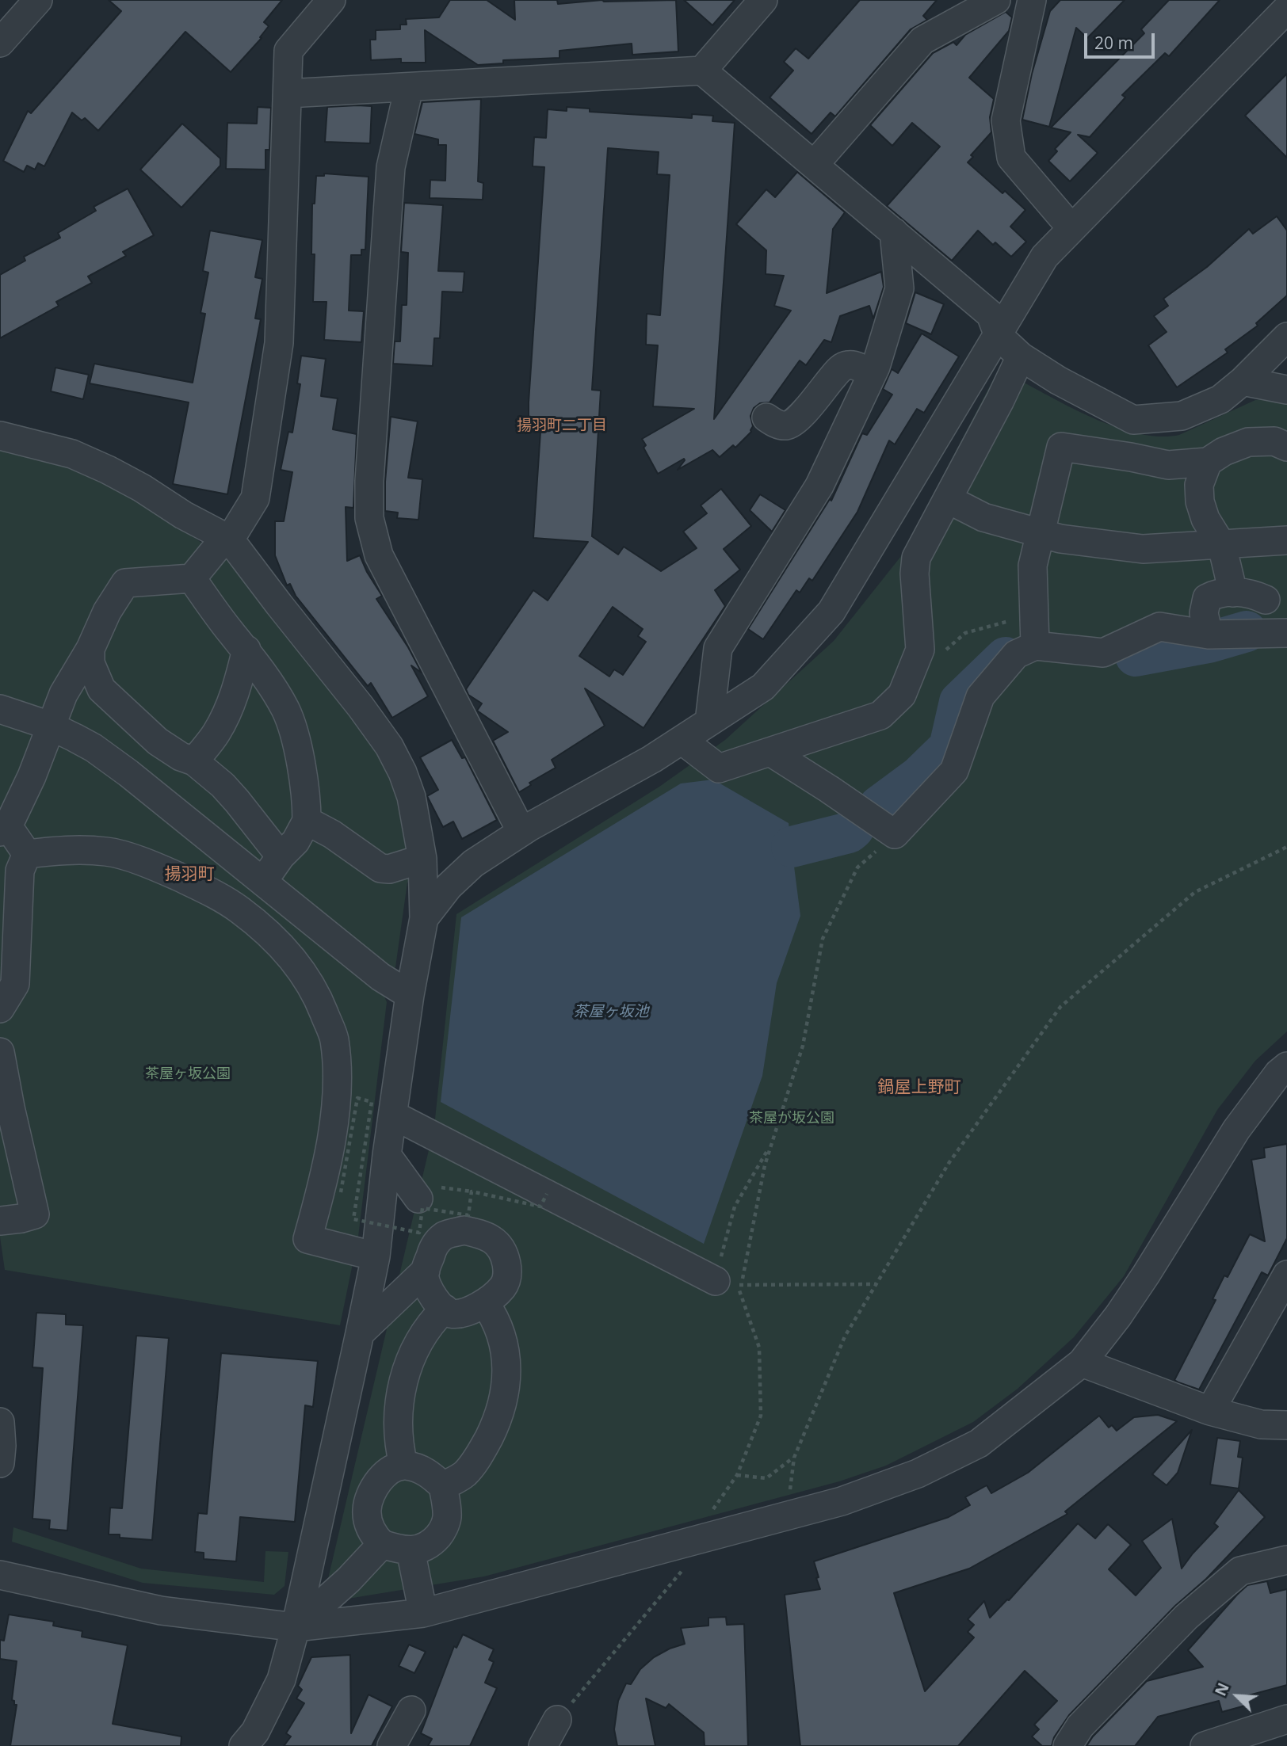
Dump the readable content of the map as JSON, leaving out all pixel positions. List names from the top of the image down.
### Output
{
  "districts": ["揚羽町二丁目", "揚羽町", "鍋屋上野町"],
  "water": ["茶屋ヶ坂池"],
  "parks": ["茶屋ヶ坂公園", "茶屋が坂公園"],
  "scale_bar": "20 m",
  "north": "top left"
}
